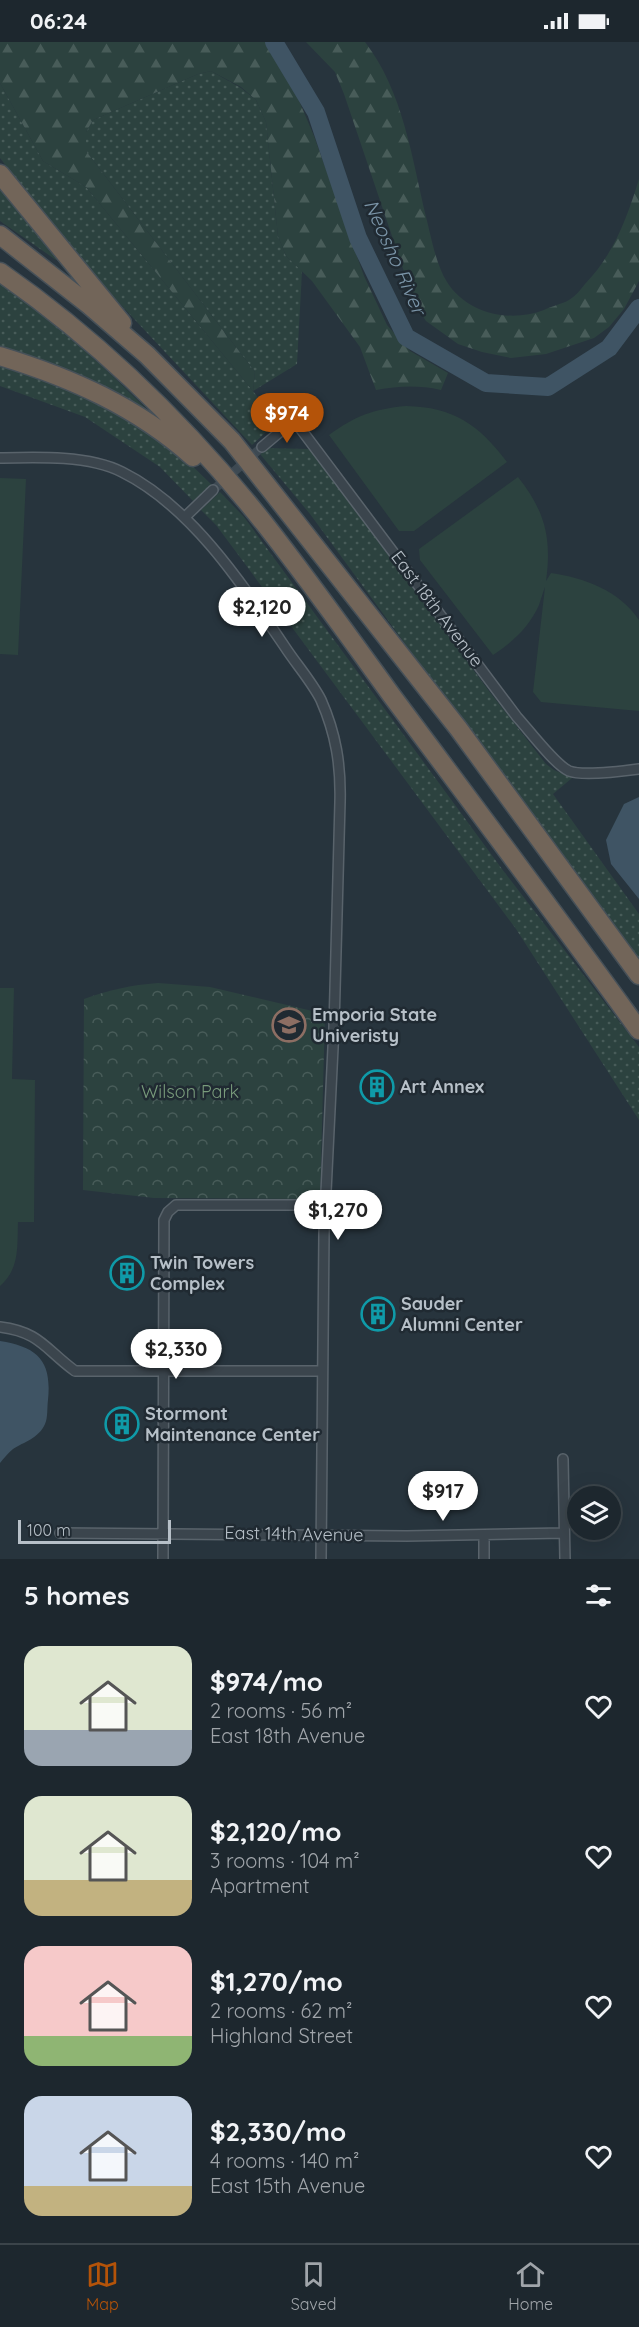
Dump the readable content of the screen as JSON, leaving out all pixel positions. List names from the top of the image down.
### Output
{
  "streets": {
    "street": ["East 18th Avenue", "East 14th Avenue"]
  },
  "water": ["Neosho River"],
  "parks": ["Wilson Park"],
  "places": {
    "school or university": ["Emporia State Univeristy"],
    "building": [
      "Art Annex",
      "Twin Towers Complex",
      "Sauder Alumni Center",
      "Stormont Maintenance Center"
    ]
  },
  "scale_bar": "100 m",
  "page": {
    "status": "06:24",
    "price": [
      "$974",
      "$2,120",
      "$1,270",
      "$2,330",
      "$917"
    ],
    "scale": "100 m",
    "heading": "5 homes",
    "list": [
      {
        "name": "$974/mo",
        "note": "2 rooms · 56 m² · East 18th Avenue"
      },
      {
        "name": "$2,120/mo",
        "note": "3 rooms · 104 m² · Apartment"
      },
      {
        "name": "$1,270/mo",
        "note": "2 rooms · 62 m² · Highland Street"
      },
      {
        "name": "$2,330/mo",
        "note": "4 rooms · 140 m² · East 15th Avenue"
      }
    ],
    "tabs": ["Map", "Saved", "Home"]
  }
}
